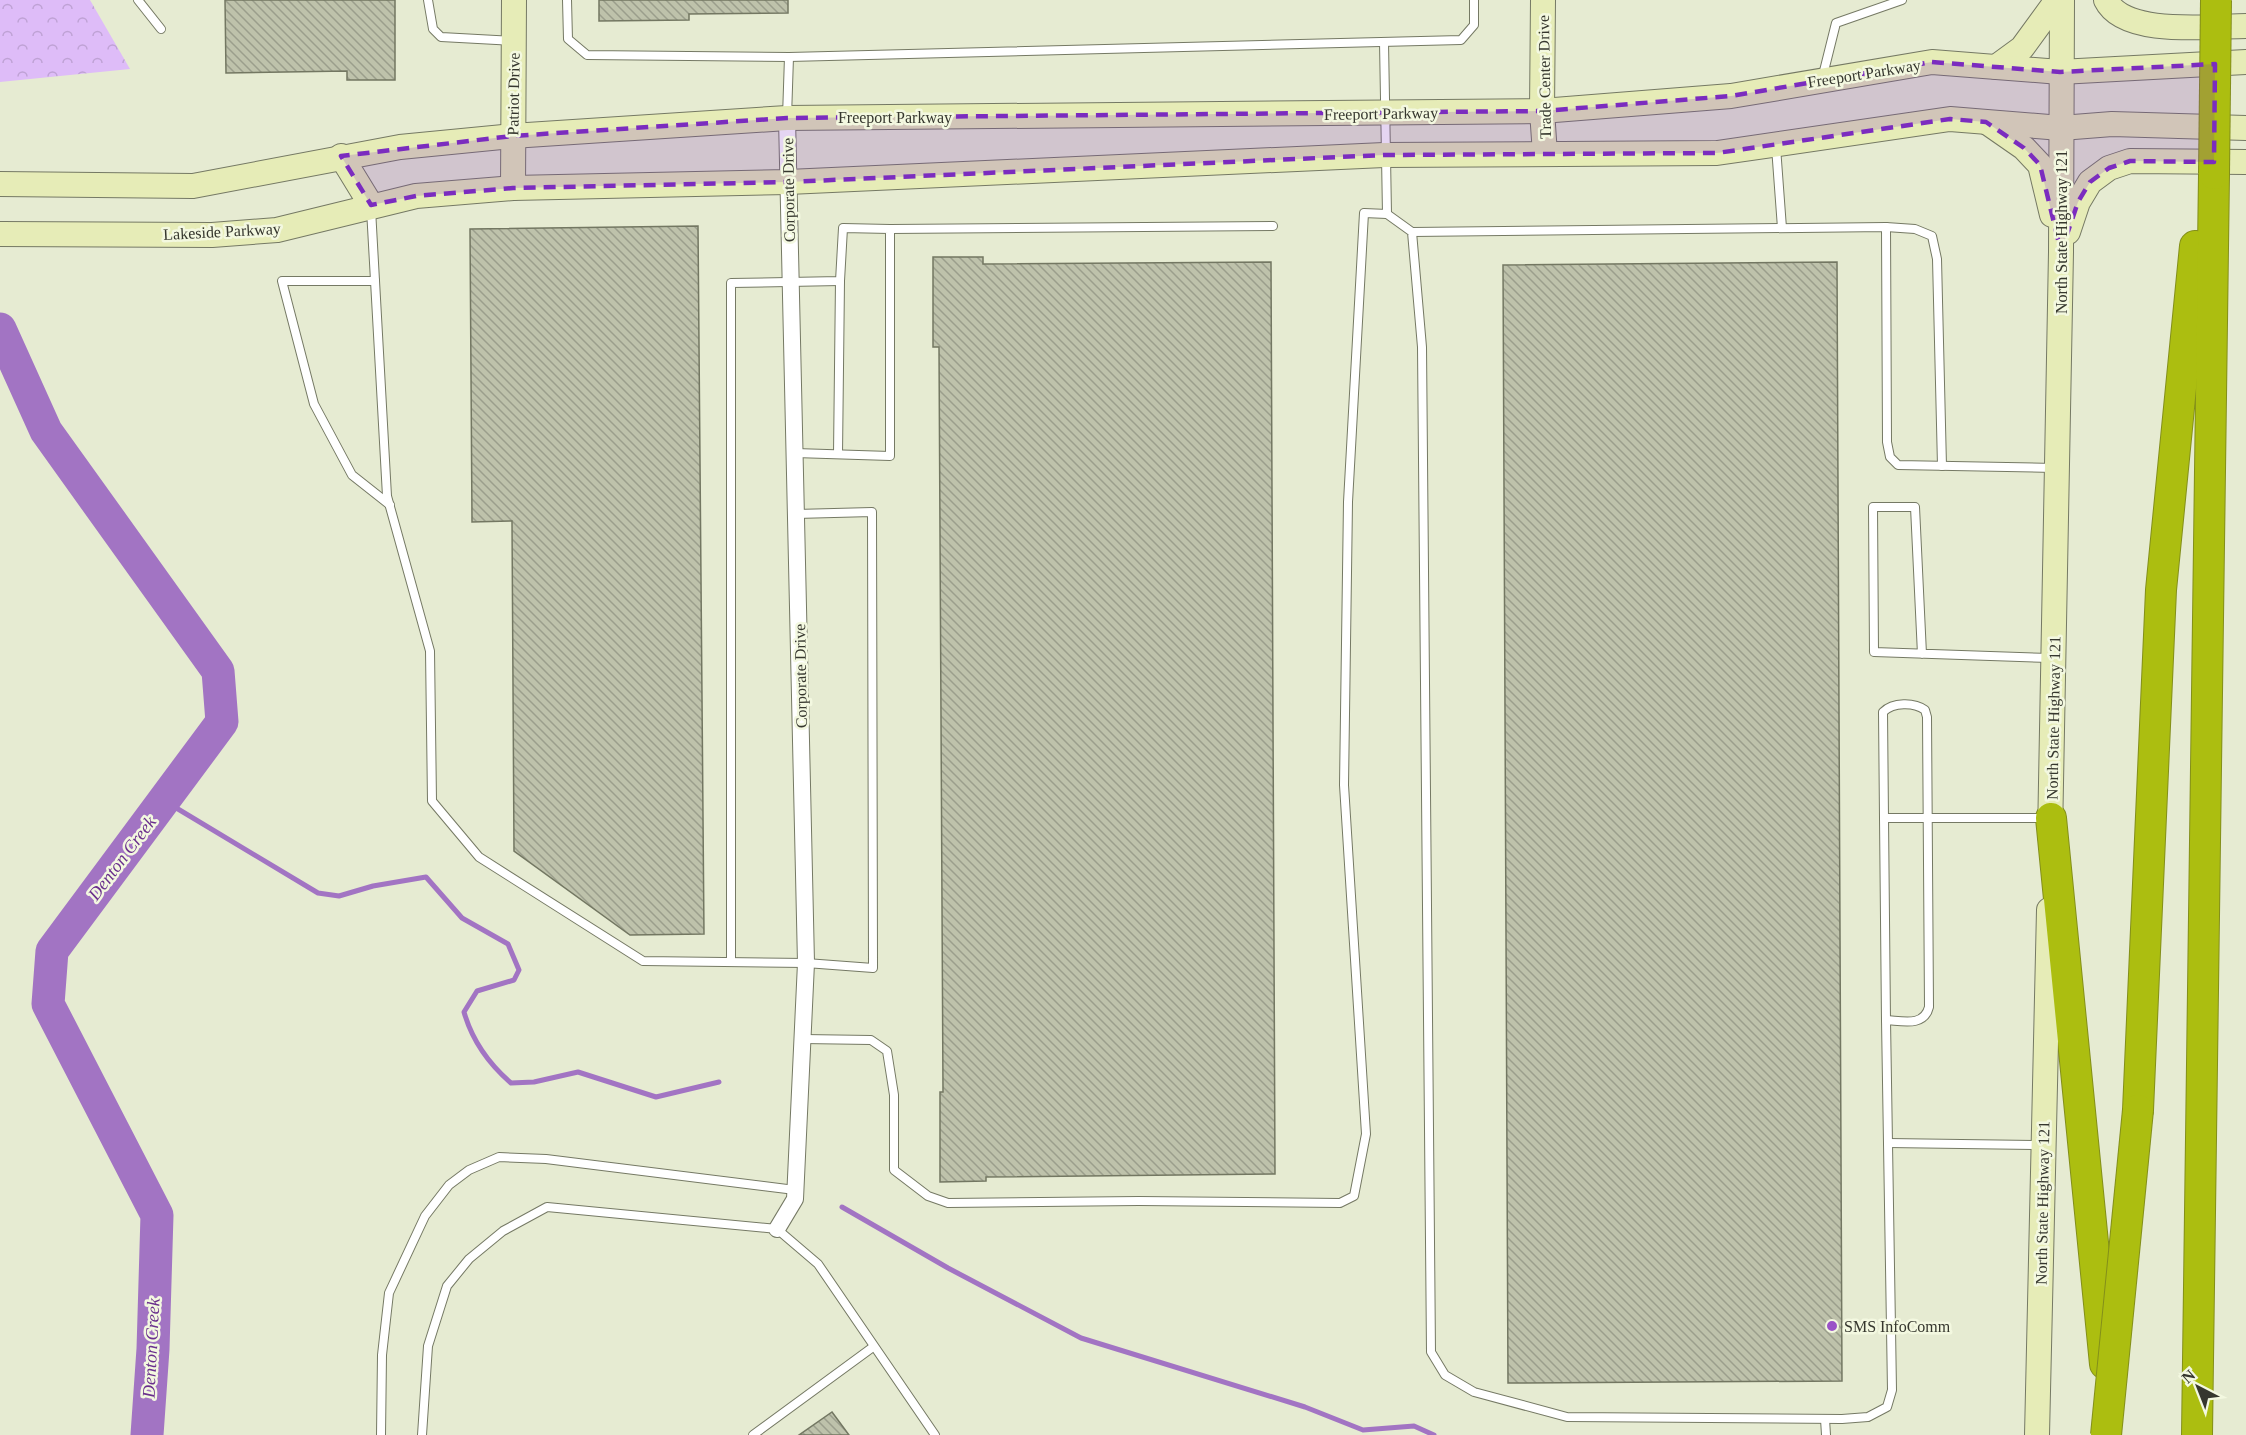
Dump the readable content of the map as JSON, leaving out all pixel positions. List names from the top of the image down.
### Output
{
  "streets": {
    "main road": [
      "Freeport Parkway",
      "Trade Center Drive",
      "Patriot Drive",
      "Lakeside Parkway",
      "North State Highway 121"
    ],
    "street": ["Corporate Drive"]
  },
  "crossings": [
    ["Freeport Parkway", "Trade Center Drive"],
    ["Freeport Parkway", "Patriot Drive"],
    ["Freeport Parkway", "Corporate Drive"],
    ["Freeport Parkway", "North State Highway 121"],
    ["Patriot Drive", "Lakeside Parkway"]
  ],
  "water": ["Denton Creek"],
  "places": ["SMS InfoComm"],
  "north": "top left"
}
